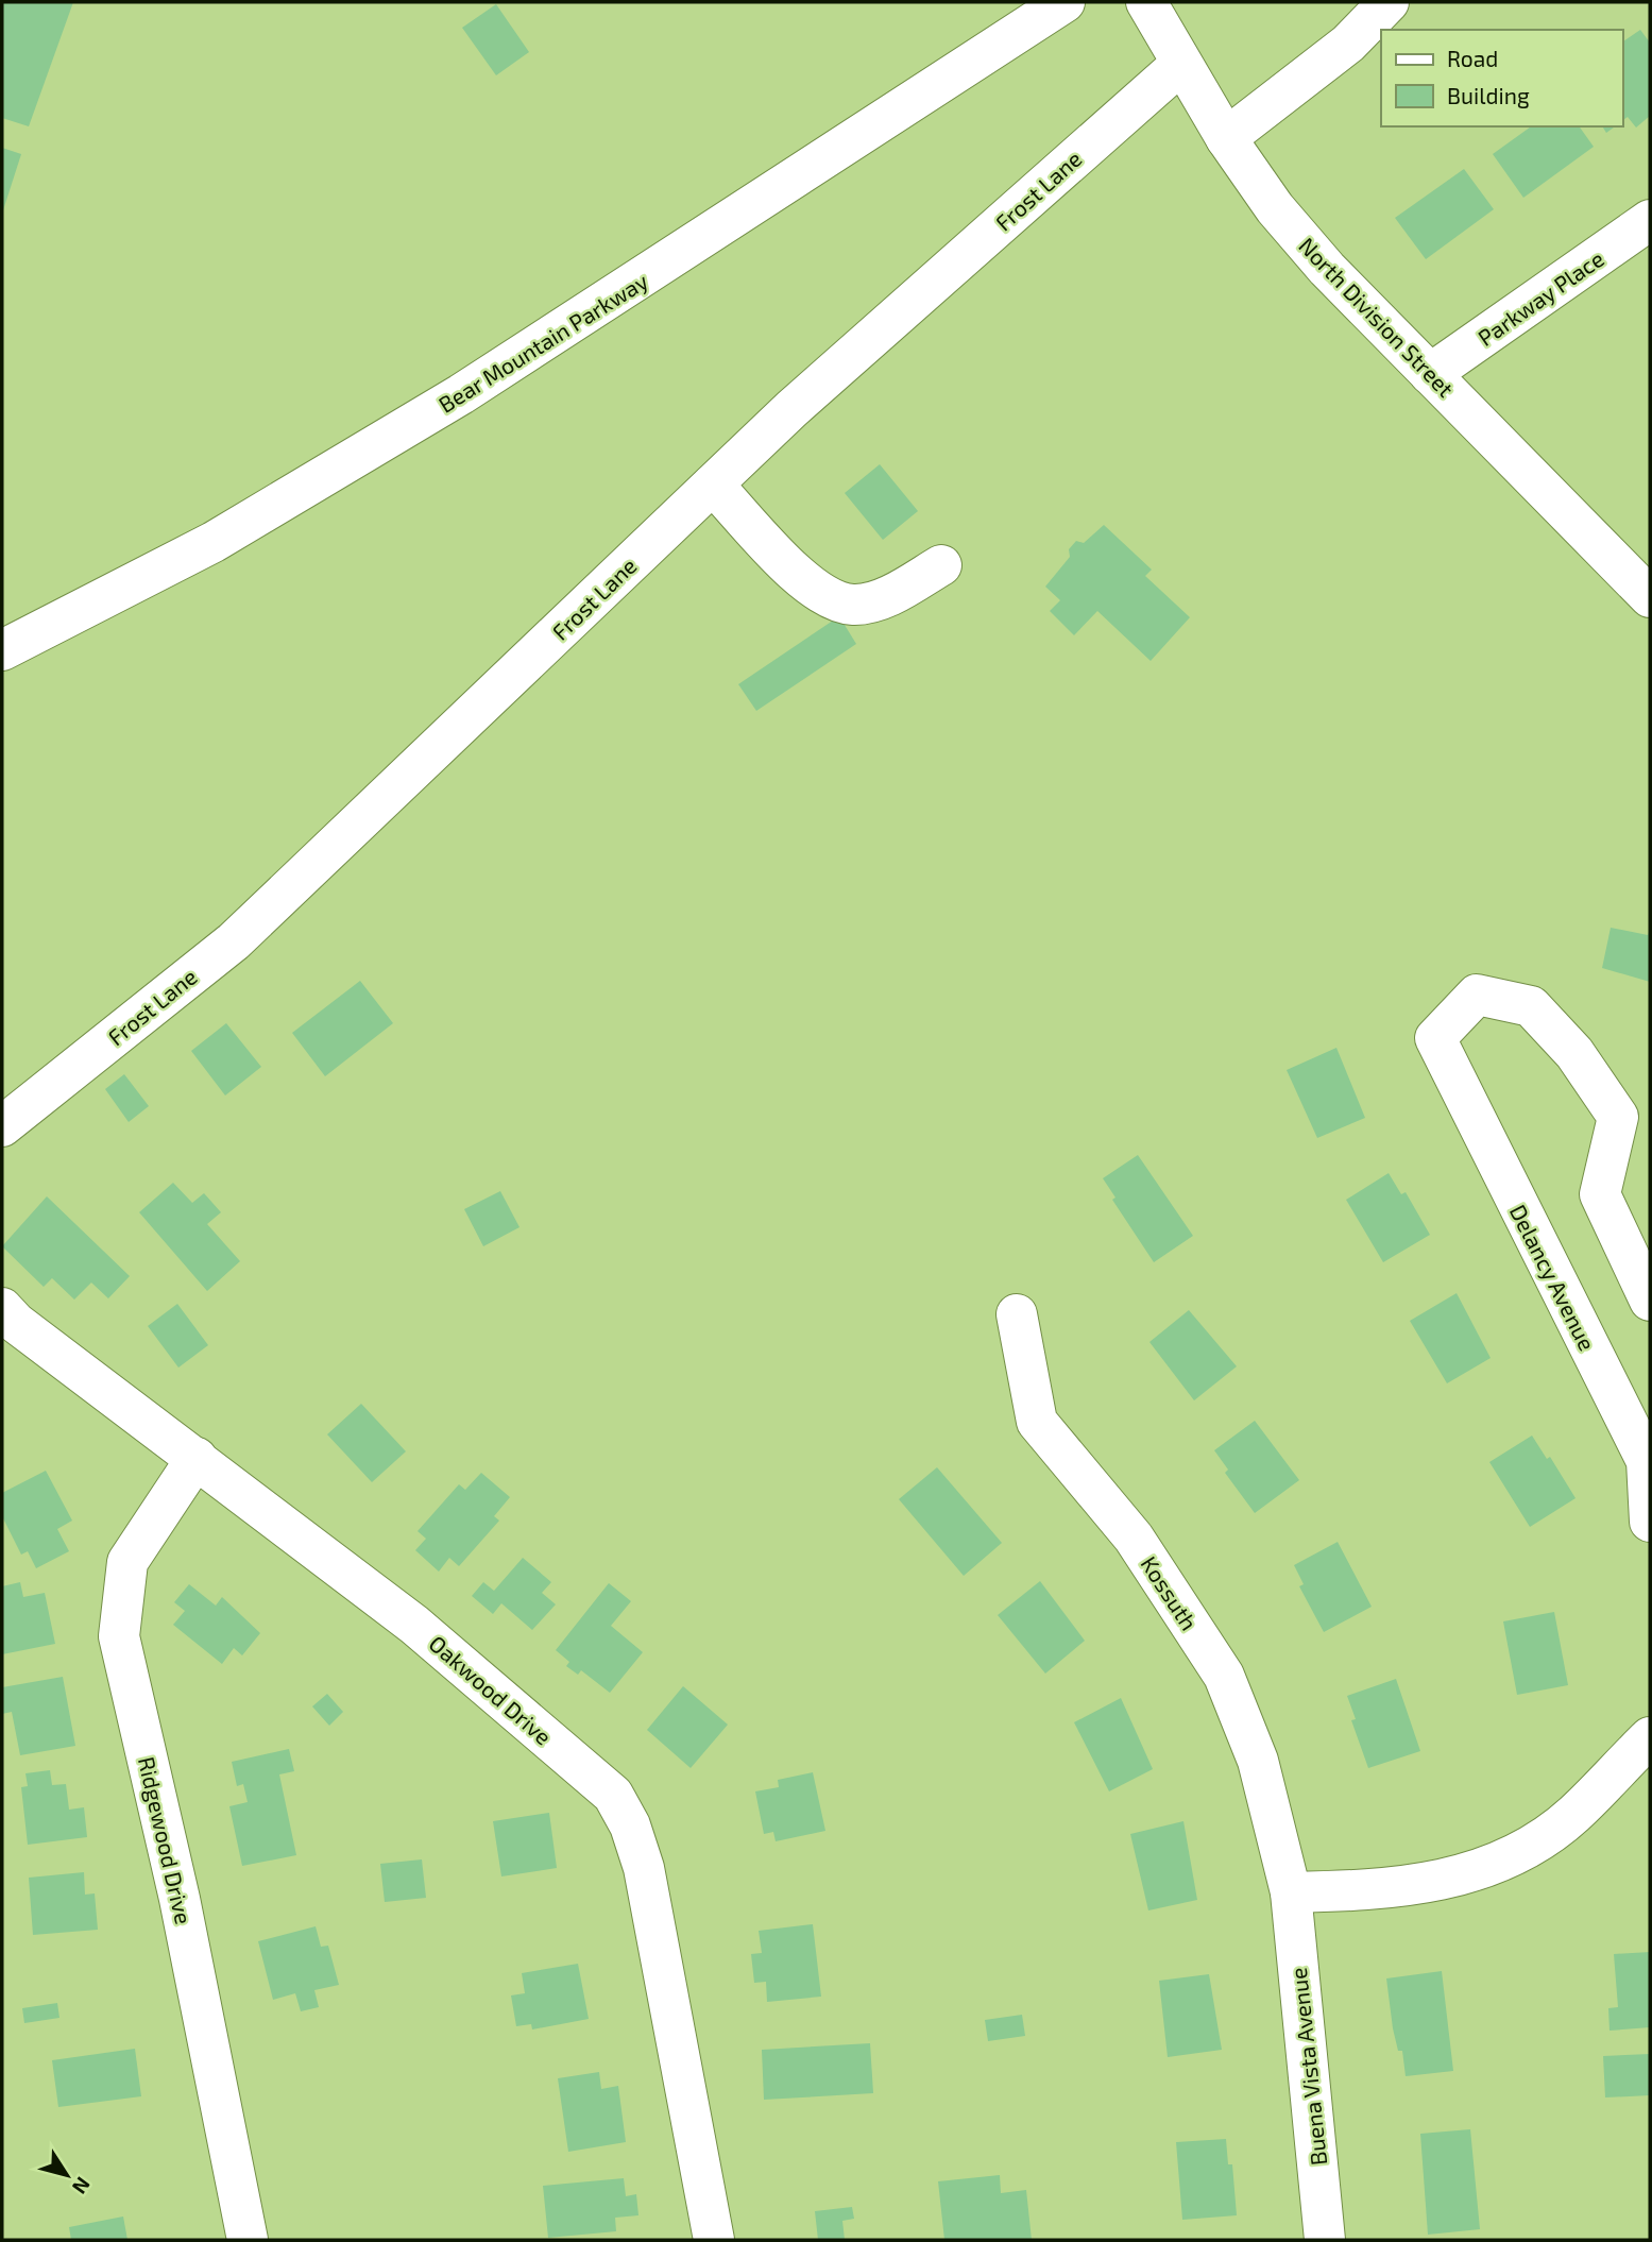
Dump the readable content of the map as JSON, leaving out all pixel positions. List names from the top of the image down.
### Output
{
  "streets": {
    "main road": [
      "Frost Lane",
      "Parkway Place",
      "North Division Street",
      "Bear Mountain Parkway",
      "Delancy Avenue",
      "Kossuth",
      "Oakwood Drive",
      "Ridgewood Drive",
      "Buena Vista Avenue"
    ]
  },
  "crossings": [
    ["Frost Lane", "North Division Street"],
    ["Parkway Place", "North Division Street"],
    ["Kossuth", "Buena Vista Avenue"],
    ["Oakwood Drive", "Ridgewood Drive"]
  ],
  "legend": ["Road", "Building"],
  "north": "bottom right"
}
